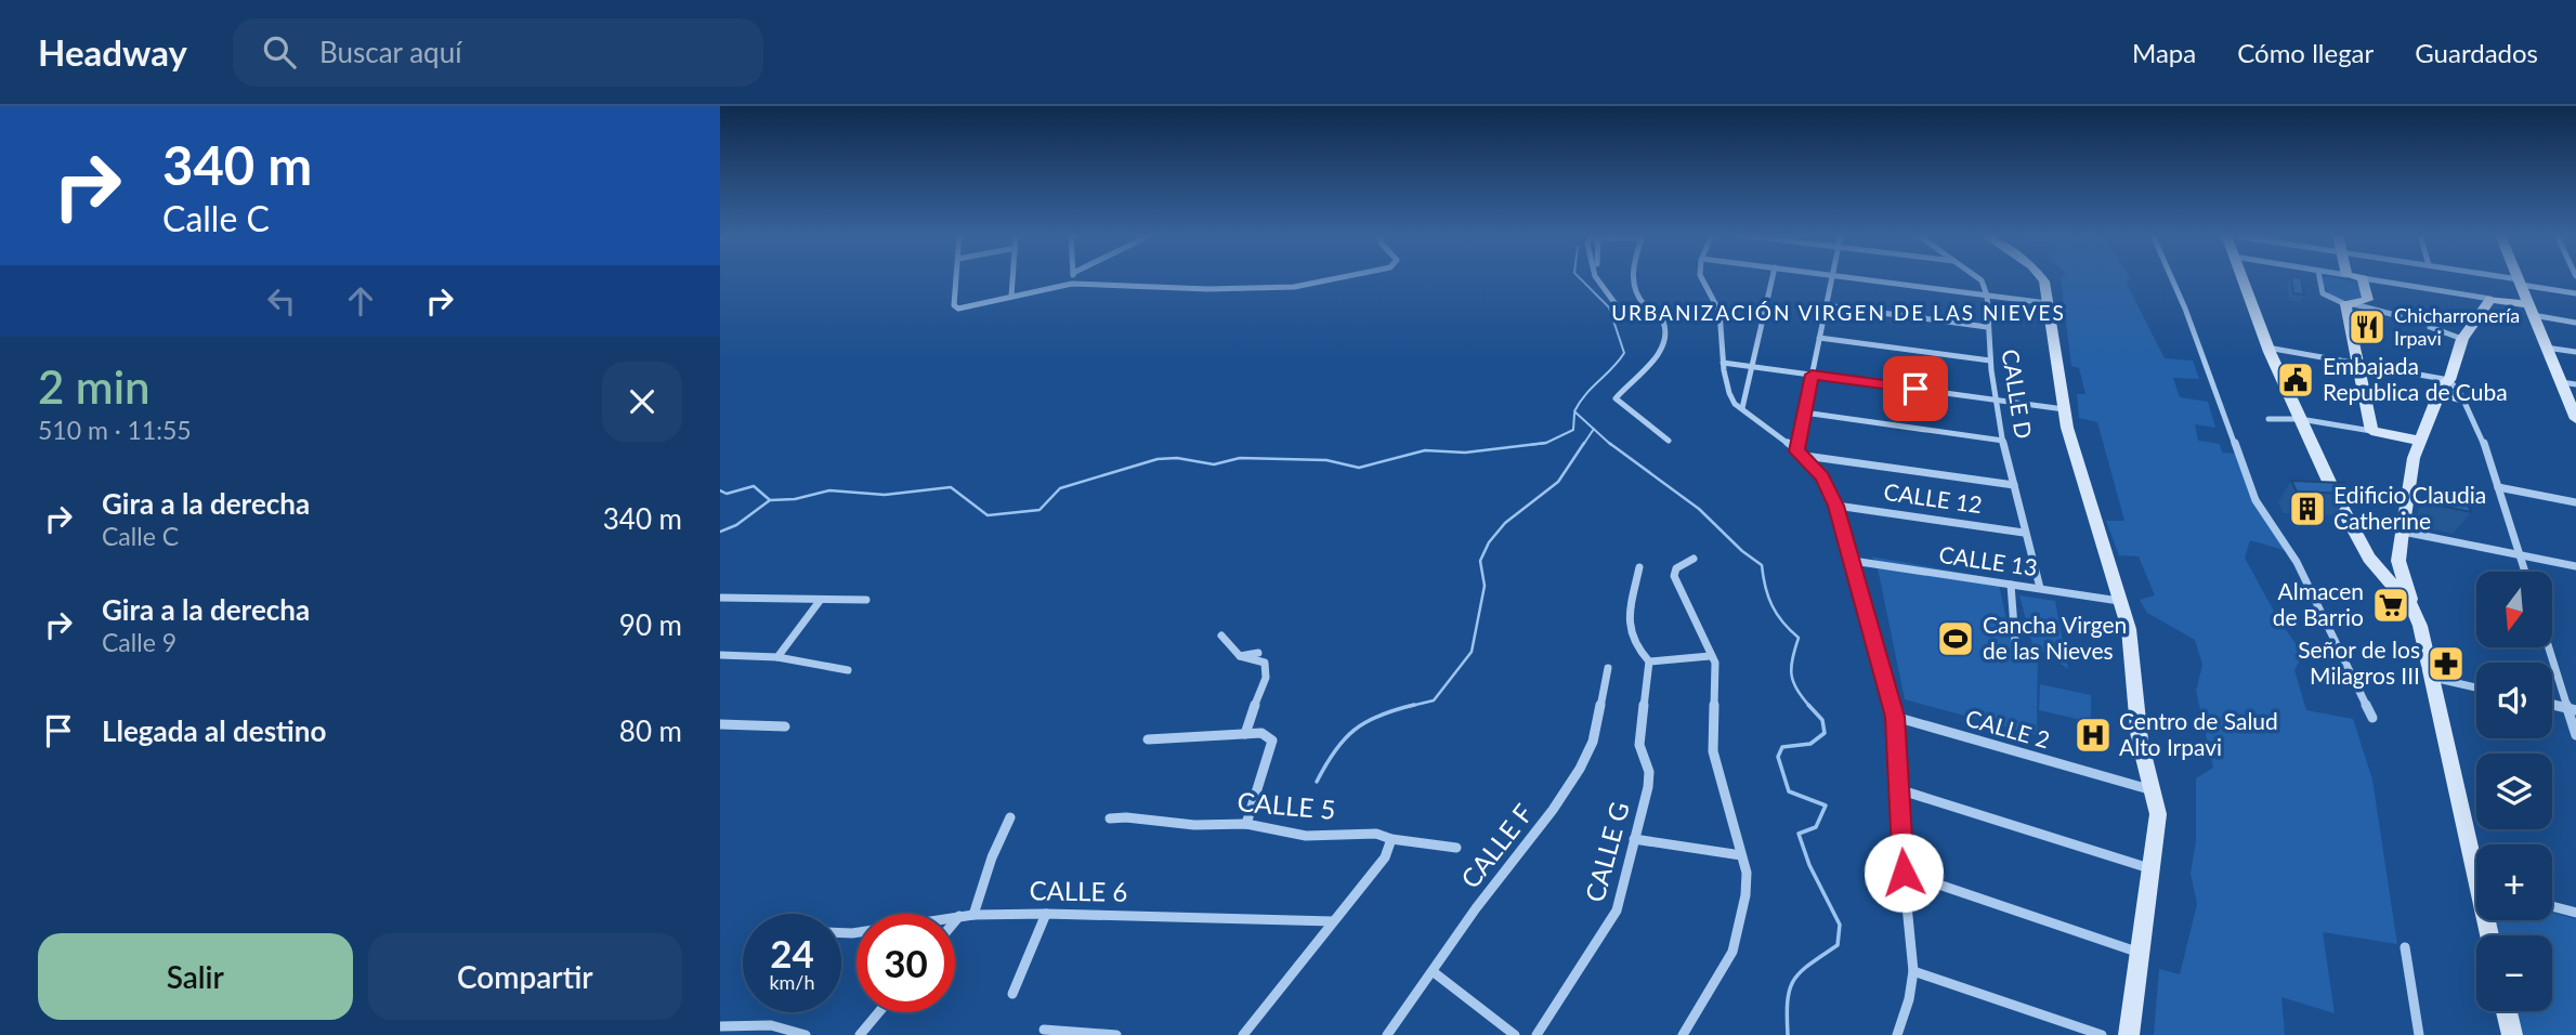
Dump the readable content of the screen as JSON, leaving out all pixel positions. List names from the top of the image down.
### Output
{
  "streets": {
    "street": [
      "CALLE D",
      "CALLE 12",
      "CALLE 13",
      "CALLE 2",
      "CALLE 5",
      "CALLE F",
      "CALLE G",
      "CALLE 6"
    ]
  },
  "crossings": [
    ["CALLE D", "CALLE 12"],
    ["CALLE D", "CALLE 13"]
  ],
  "districts": ["URBANIZACIÓN VIRGEN DE LAS NIEVES"],
  "places": {
    "restaurant": ["Chicharronería Irpavi"],
    "public building": ["Embajada Republica de Cuba"],
    "building": ["Edificio Claudia Catherine"],
    "supermarket": ["Almacen de Barrio"],
    "sports": ["Cancha Virgen de las Nieves"],
    "pharmacy": ["Señor de los Milagros III"],
    "hospital": ["Centro de Salud Alto Irpavi"]
  },
  "north": "bottom",
  "page": {
    "header": "Headway",
    "search": "Buscar aquí",
    "nav": ["Mapa", "Cómo llegar", "Guardados"],
    "turn": ["340 m", "Calle C"],
    "heading": ["2 min", "510 m · 11:55"],
    "list": [
      {
        "name": "Gira a la derecha",
        "note": "Calle C",
        "value": "340 m"
      },
      {
        "name": "Gira a la derecha",
        "note": "Calle 9",
        "value": "90 m"
      },
      {
        "name": "Llegada al destino",
        "value": "80 m"
      }
    ],
    "map_buttons": ["+", "−"],
    "speed": "24 km/h",
    "limit": "30",
    "buttons": ["Salir", "Compartir"]
  }
}
